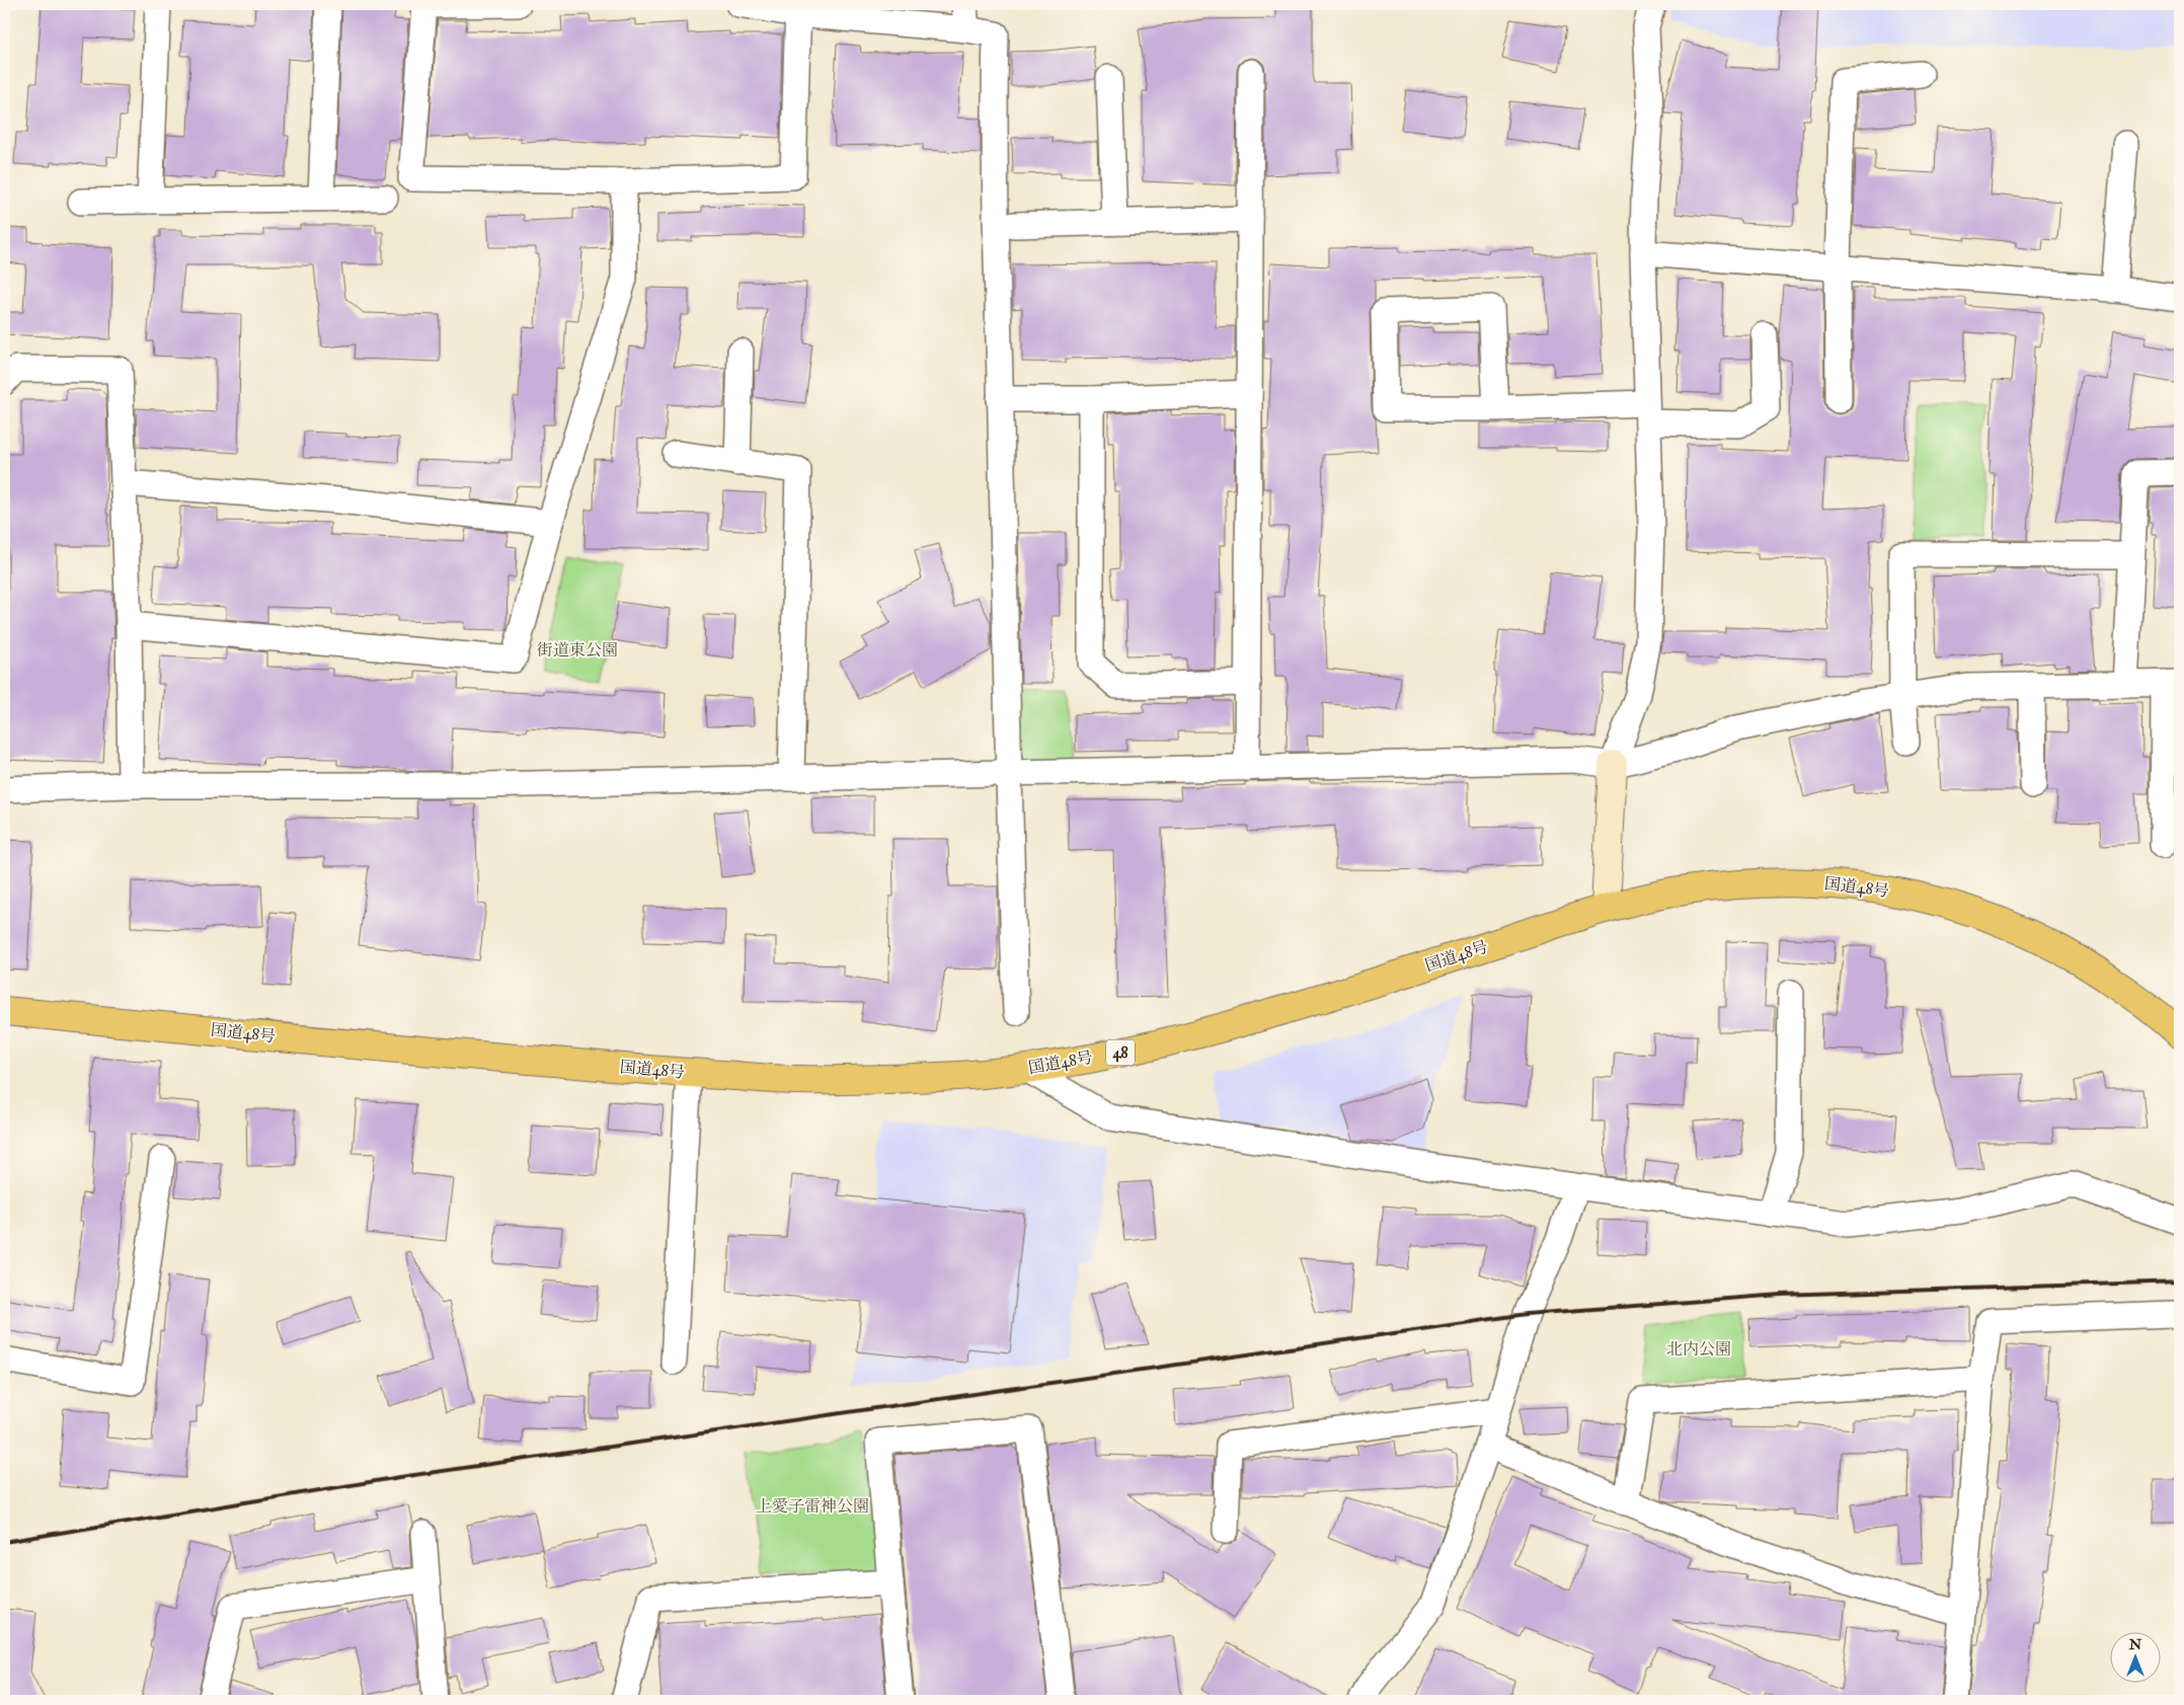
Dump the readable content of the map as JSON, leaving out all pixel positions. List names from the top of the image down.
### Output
{
  "streets": {
    "highway": ["国道48号", "48"]
  },
  "parks": ["街道東公園", "北内公園", "上愛子雷神公園"],
  "north": "top"
}
